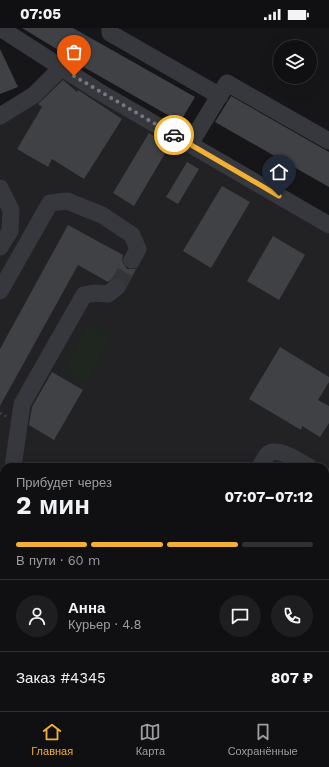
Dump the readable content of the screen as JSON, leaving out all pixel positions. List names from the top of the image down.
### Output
{
  "page": {
    "status": "07:05",
    "heading": ["2 мин", "Прибудет через", "07:07–07:12"],
    "panel": [
      "Анна",
      "Курьер · 4.8",
      "Заказ #4345",
      "807 ₽"
    ],
    "bar": "В пути · 60 m",
    "tabs": ["Главная", "Карта", "Сохранённые"]
  }
}
